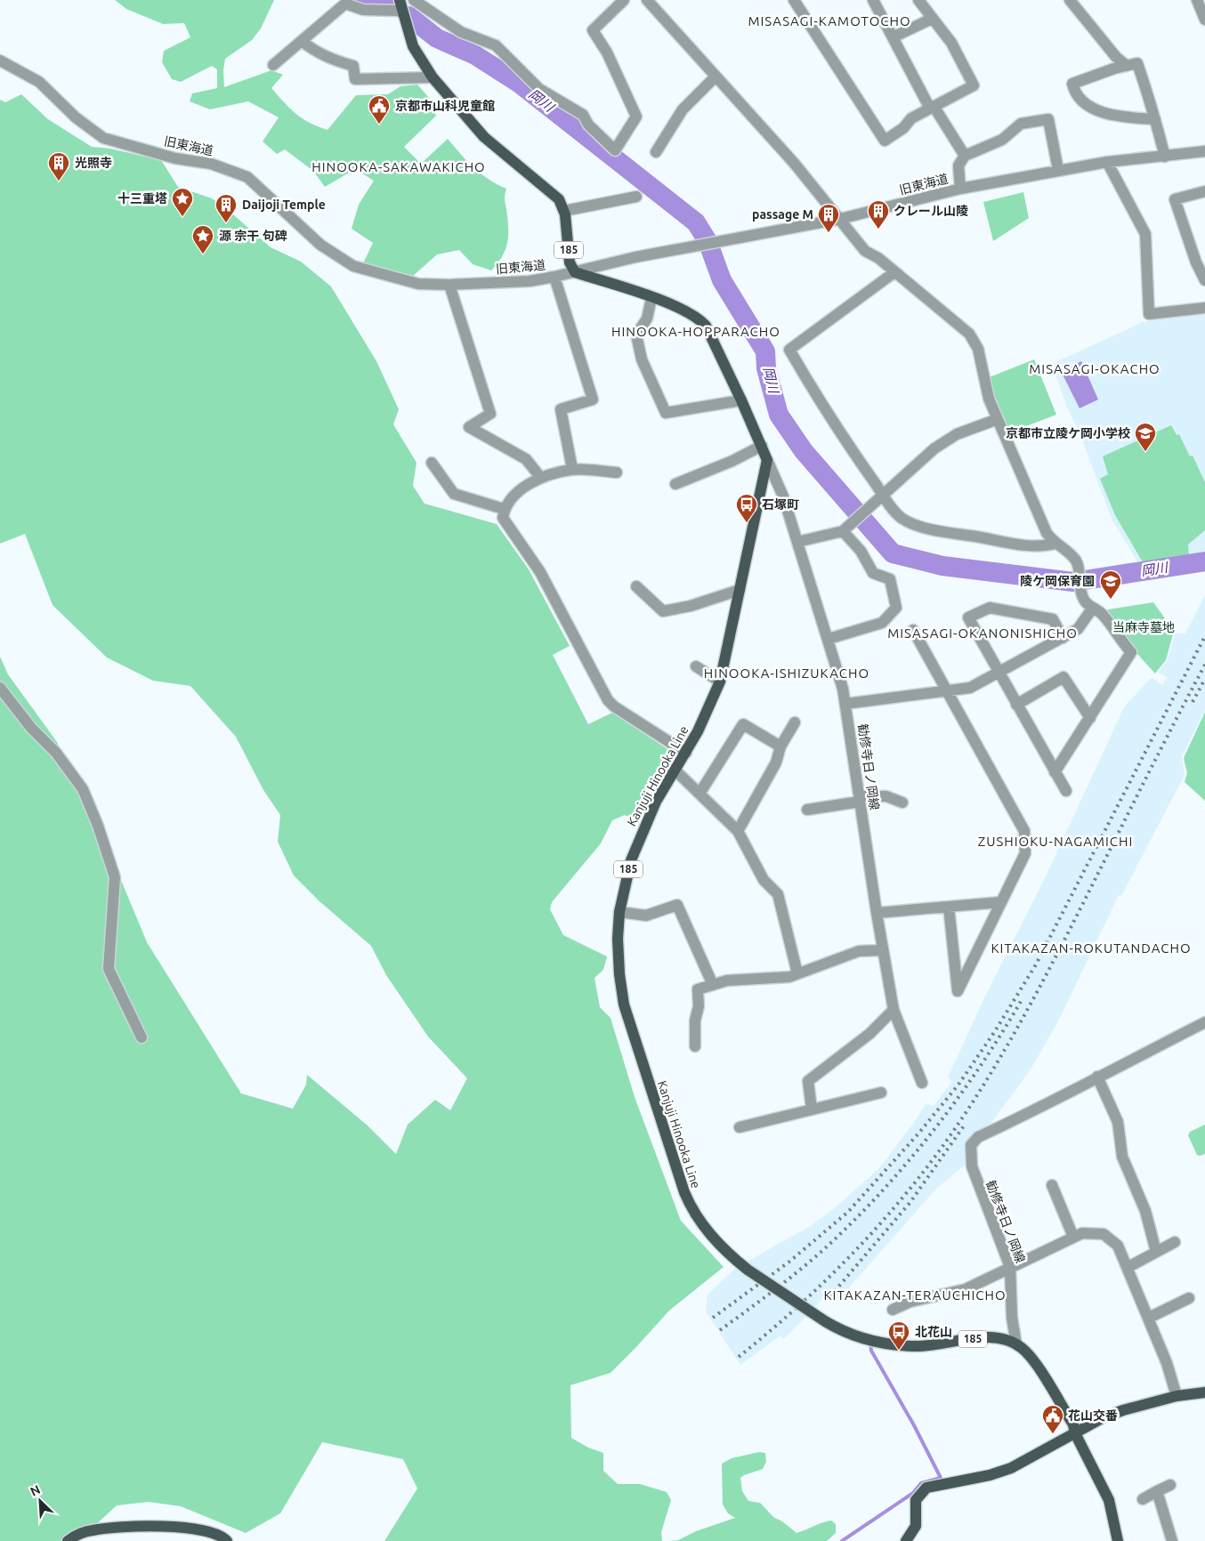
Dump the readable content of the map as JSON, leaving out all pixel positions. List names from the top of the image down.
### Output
{
  "streets": {
    "main road": ["185", "Kanjuji Hinooka Line"],
    "street": ["旧東海道", "勧修寺日ノ岡線"]
  },
  "crossings": [
    ["旧東海道", "185"],
    ["185", "勧修寺日ノ岡線"],
    ["185", "Kanjuji Hinooka Line"],
    ["勧修寺日ノ岡線", "Kanjuji Hinooka Line"]
  ],
  "districts": [
    "MISASAGI-KAMOTOCHO",
    "HINOOKA-SAKAWAKICHO",
    "HINOOKA-HOPPARACHO",
    "MISASAGI-OKACHO",
    "MISASAGI-OKANONISHICHO",
    "HINOOKA-ISHIZUKACHO",
    "ZUSHIOKU-NAGAMICHI",
    "KITAKAZAN-ROKUTANDACHO",
    "KITAKAZAN-TERAUCHICHO"
  ],
  "water": ["岡川"],
  "parks": ["当麻寺墓地"],
  "places": {
    "public building": ["京都市山科児童館", "花山交番"],
    "building": [
      "光照寺",
      "Daijoji Temple",
      "クレール山陵",
      "passage M"
    ],
    "place": ["十三重塔", "源 宗干 句碑"],
    "school or university": ["京都市立陵ケ岡小学校", "陵ケ岡保育園"],
    "bus stop": ["石塚町", "北花山"]
  },
  "north": "top left"
}
